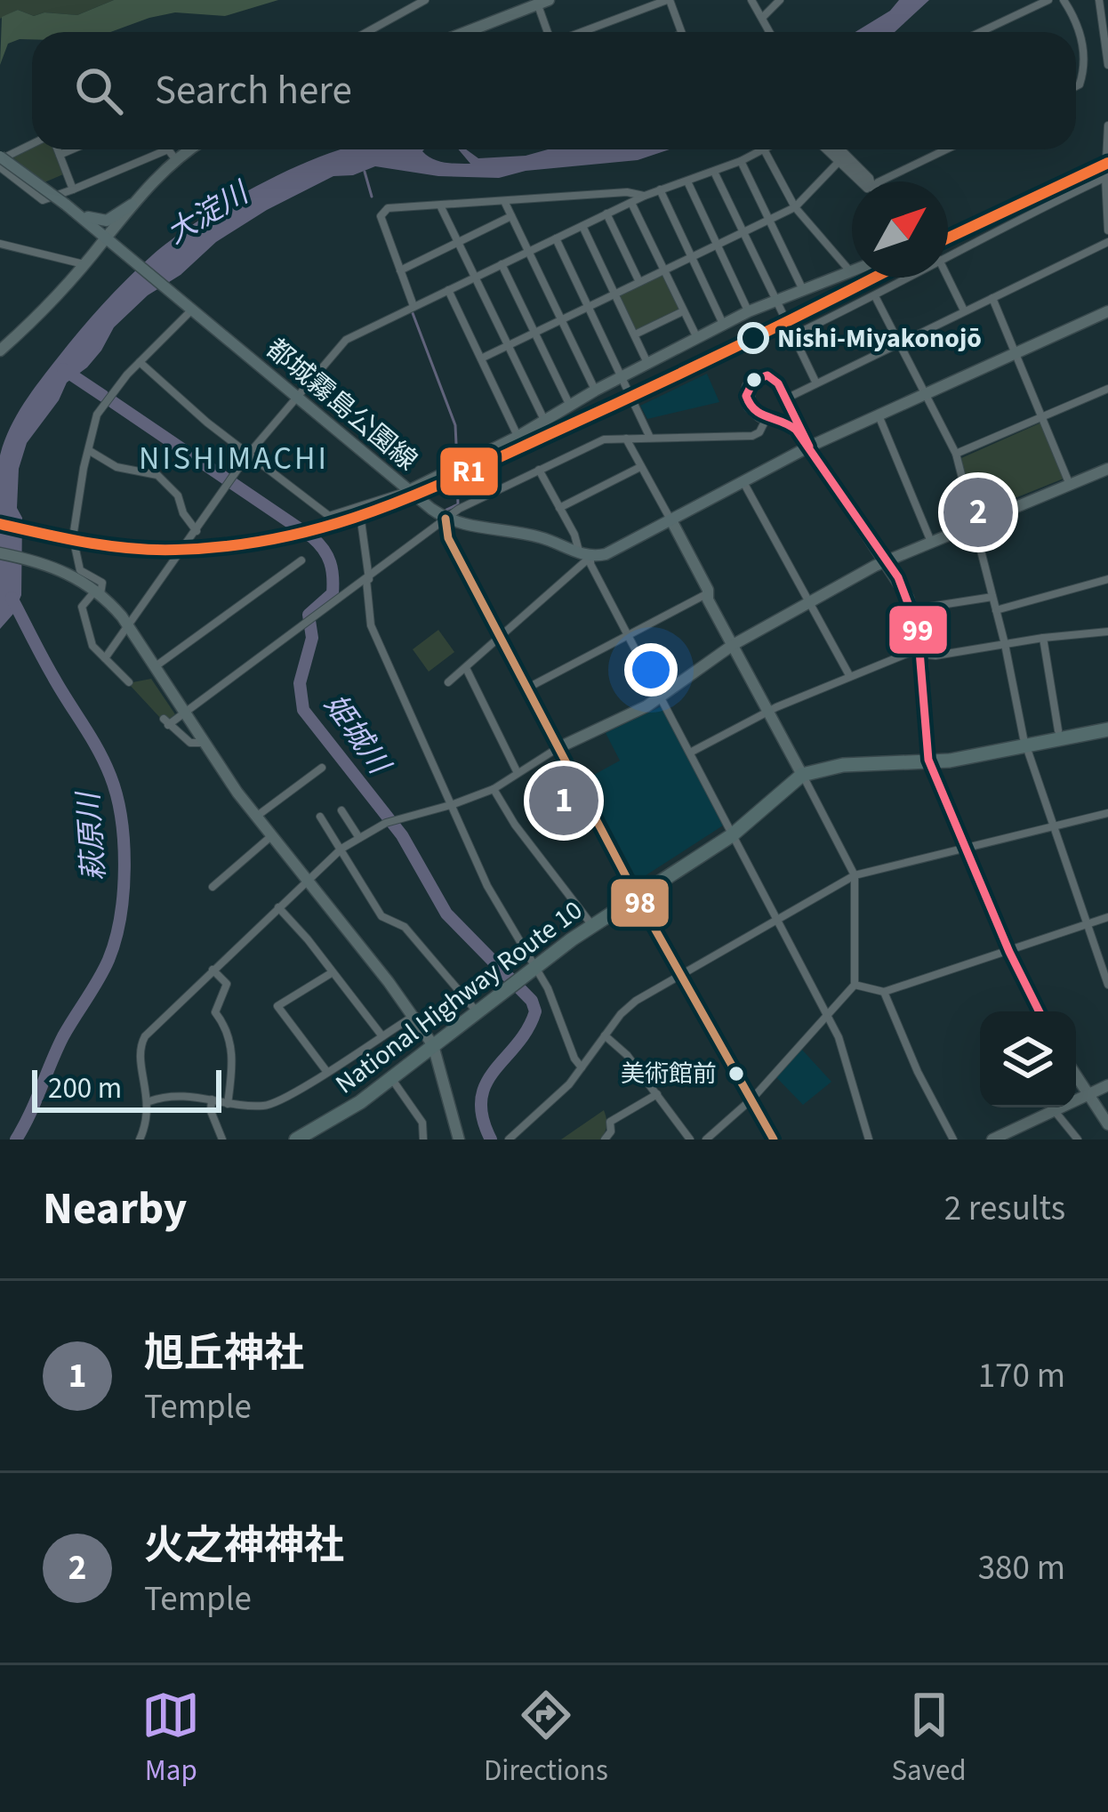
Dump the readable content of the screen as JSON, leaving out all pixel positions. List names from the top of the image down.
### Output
{
  "streets": {
    "highway": ["National Highway Route 10"],
    "main road": ["都城霧島公園線"]
  },
  "districts": ["NISHIMACHI"],
  "water": ["大淀川", "姫城川", "萩原川"],
  "places": ["Nishi-Miyakonojō", "美術館前"],
  "lines": ["transit line R1", "transit line 99", "transit line 98"],
  "scale_bar": "200 m",
  "north": "top right",
  "page": {
    "search": "Search here",
    "pins": ["2", "1"],
    "scale": "200 m",
    "heading": ["Nearby", "2 results"],
    "list": [
      {
        "mark": "1",
        "name": "旭丘神社",
        "note": "Temple",
        "value": "170 m"
      },
      {
        "mark": "2",
        "name": "火之神神社",
        "note": "Temple",
        "value": "380 m"
      }
    ],
    "nav": ["Map", "Directions", "Saved"]
  }
}
